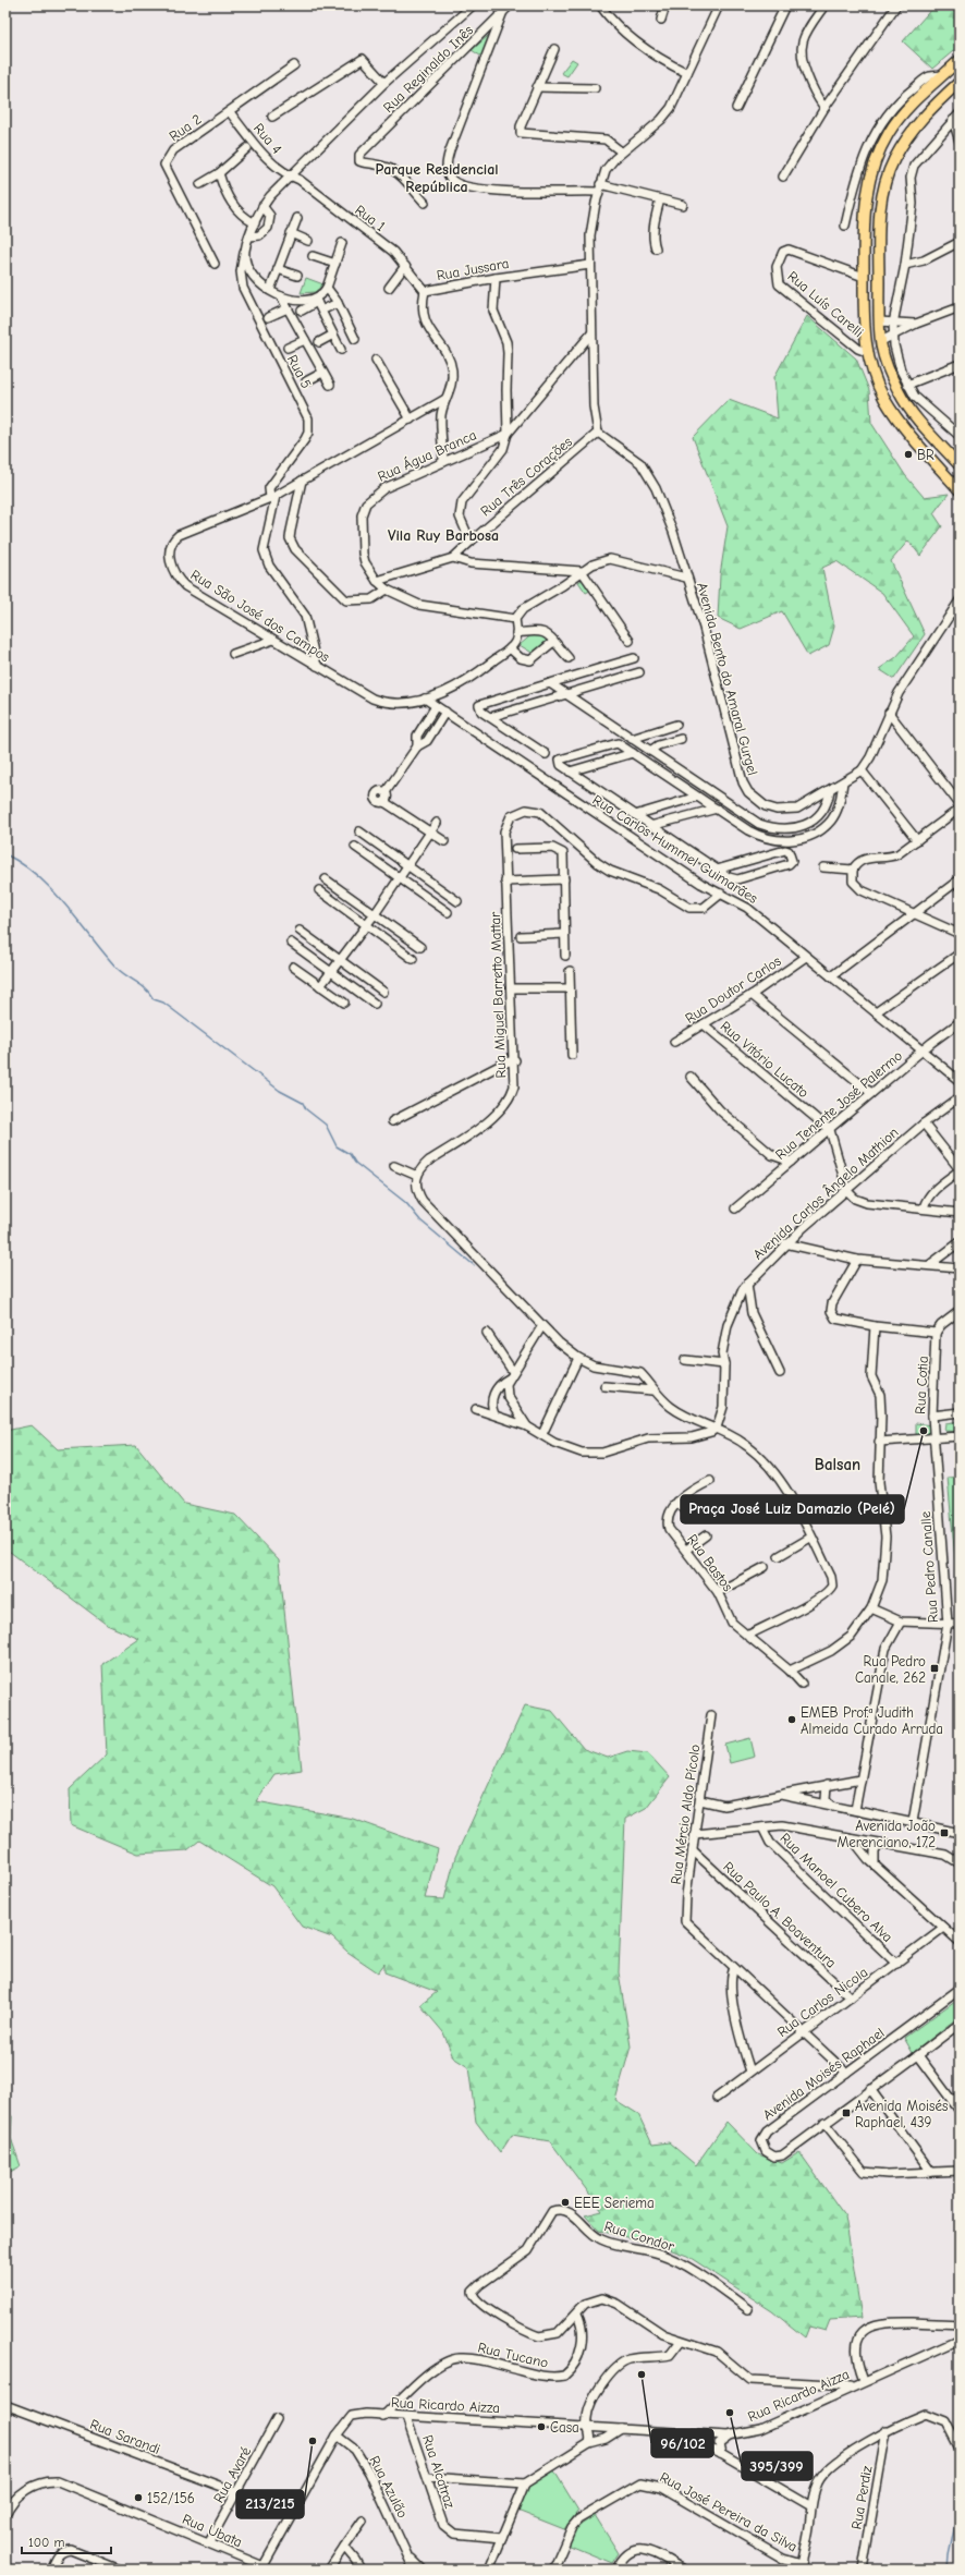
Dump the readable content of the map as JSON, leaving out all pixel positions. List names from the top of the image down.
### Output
{
  "streets": {
    "street": [
      "Rua Reginaldo Inês",
      "Rua 2",
      "Rua 4",
      "Rua 1",
      "Rua Jussara",
      "Rua Luís Carelli",
      "Rua 5",
      "Rua Água Branca",
      "Rua Três Corações",
      "Rua São José dos Campos",
      "Avenida Bento do Amaral Gurgel",
      "Rua Carlos Hummel Guimarães",
      "Rua Doutor Carlos",
      "Rua Miguel Barretto Mattar",
      "Rua Vitório Lucato",
      "Rua Tenente José Palermo",
      "Avenida Carlos Ângelo Mathion",
      "Rua Cotia",
      "Rua Bastos",
      "Rua Pedro Canalle",
      "Rua Mércio Aldo Pícolo",
      "Rua Manoel Cubero Alva",
      "Rua Paulo A. Boaventura",
      "Rua Carlos Nicola",
      "Avenida Moisés Raphael",
      "Rua Condor",
      "Rua Tucano",
      "Rua Ricardo Aizza",
      "Rua Sarandi",
      "Rua Alcatraz",
      "Rua Avaré",
      "Rua Azulão",
      "Rua Perdiz",
      "Rua José Pereira da Silva",
      "Rua Ubata"
    ]
  },
  "crossings": [
    ["Rua 2", "Rua 4"],
    ["Rua 4", "Rua 1"],
    ["Rua 4", "Rua 5"],
    ["Rua 1", "Rua Jussara"],
    ["Rua 1", "Rua 5"],
    ["Rua Jussara", "Rua Água Branca"],
    ["Rua Jussara", "Rua São José dos Campos"],
    ["Rua 5", "Rua São José dos Campos"],
    ["Rua Três Corações", "Avenida Bento do Amaral Gurgel"],
    ["Rua São José dos Campos", "Rua Carlos Hummel Guimarães"],
    ["Rua Carlos Hummel Guimarães", "Rua Doutor Carlos"],
    ["Rua Carlos Hummel Guimarães", "Rua Miguel Barretto Mattar"],
    ["Rua Carlos Hummel Guimarães", "Rua Tenente José Palermo"],
    ["Rua Doutor Carlos", "Rua Vitório Lucato"],
    ["Rua Vitório Lucato", "Rua Tenente José Palermo"],
    ["Rua Cotia", "Rua Pedro Canalle"],
    ["Rua Mércio Aldo Pícolo", "Rua Paulo A. Boaventura"],
    ["Rua Manoel Cubero Alva", "Rua Carlos Nicola"],
    ["Rua Paulo A. Boaventura", "Rua Carlos Nicola"],
    ["Rua Condor", "Rua Tucano"],
    ["Rua Tucano", "Rua Ricardo Aizza"],
    ["Rua Ricardo Aizza", "Rua Alcatraz"],
    ["Rua Ricardo Aizza", "Rua Azulão"],
    ["Rua Sarandi", "Rua Avaré"],
    ["Rua Avaré", "Rua Ubata"]
  ],
  "districts": ["Parque Residencial República", "Vila Ruy Barbosa", "Balsan"],
  "places": {
    "other": [
      "BR",
      "Praça José Luiz Damazio (Pelé)",
      "EMEB Prof.ª Judith Almeida Curado Arruda",
      "EEE Seriema",
      "96/102",
      "395/399",
      "Casa",
      "213/215",
      "152/156"
    ],
    "transit": ["Rua Pedro Canale, 262", "Avenida João Merenciano, 172", "Avenida Moisés Raphael, 439"]
  },
  "scale_bar": "100 m"
}
